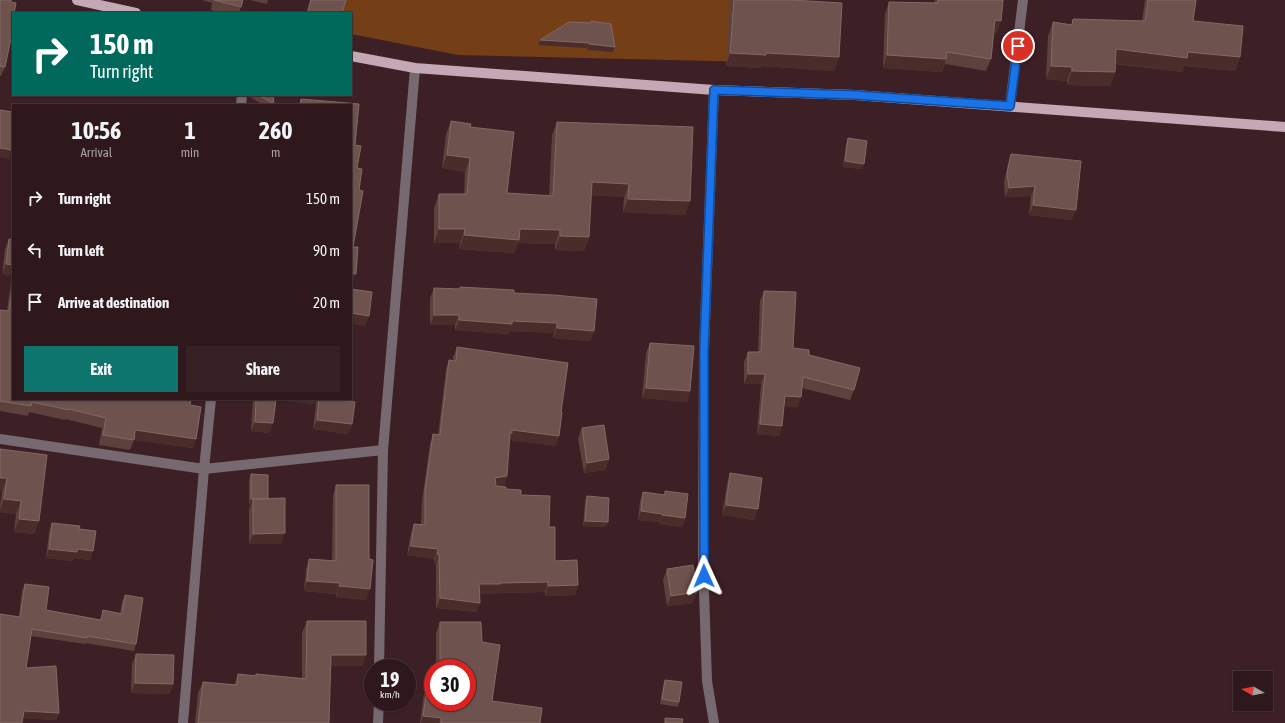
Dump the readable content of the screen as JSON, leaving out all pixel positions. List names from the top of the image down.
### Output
{
  "north": "left",
  "page": {
    "turn": ["150 m", "Turn right"],
    "eta": [
      "10:56",
      "Arrival",
      "1",
      "min",
      "260",
      "m"
    ],
    "list": [
      {
        "name": "Turn right",
        "value": "150 m"
      },
      {
        "name": "Turn left",
        "value": "90 m"
      },
      {
        "name": "Arrive at destination",
        "value": "20 m"
      }
    ],
    "buttons": ["Exit", "Share"],
    "speed": "19 km/h",
    "limit": "30"
  }
}
